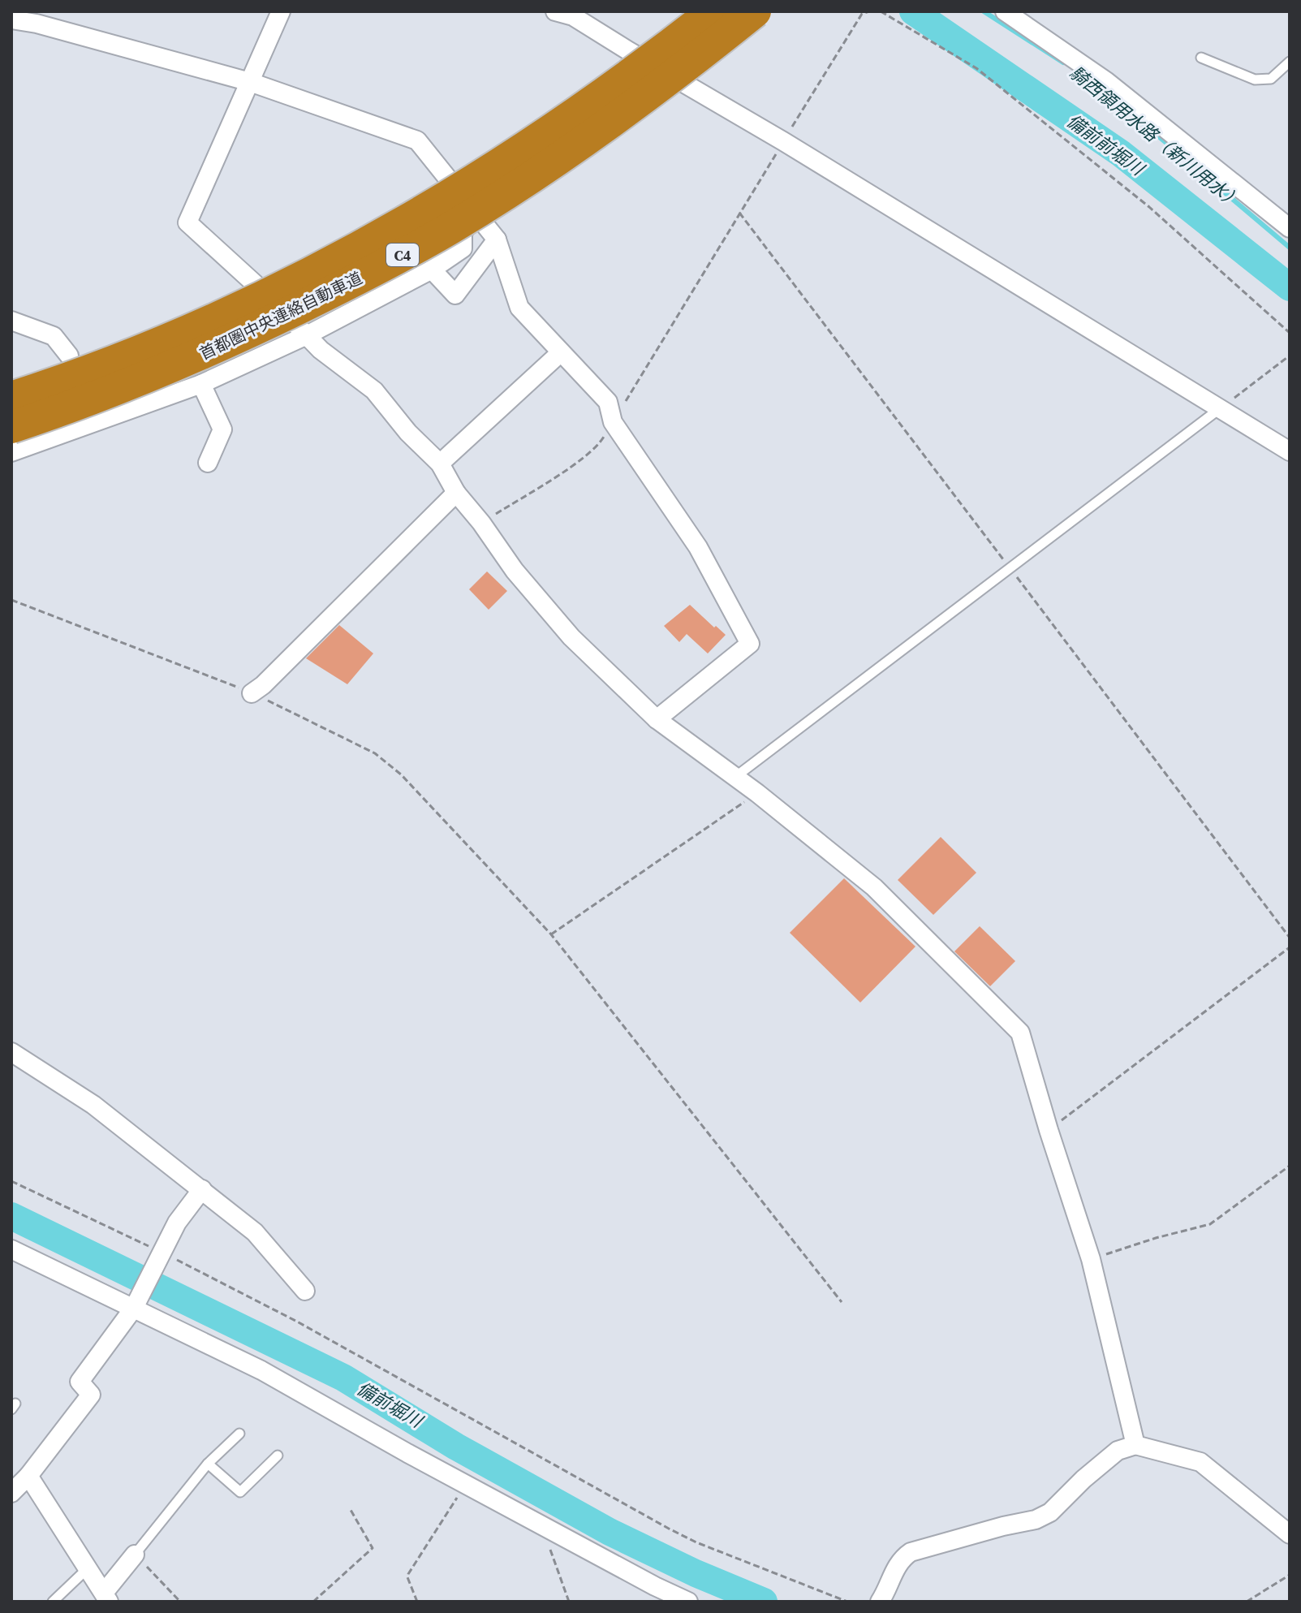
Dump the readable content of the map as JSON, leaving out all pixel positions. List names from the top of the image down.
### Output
{
  "streets": {
    "highway": ["C4", "首都圏中央連絡自動車道"]
  },
  "water": ["騎西領用水路（新川用水）", "備前前堀川", "備前堀川"]
}
